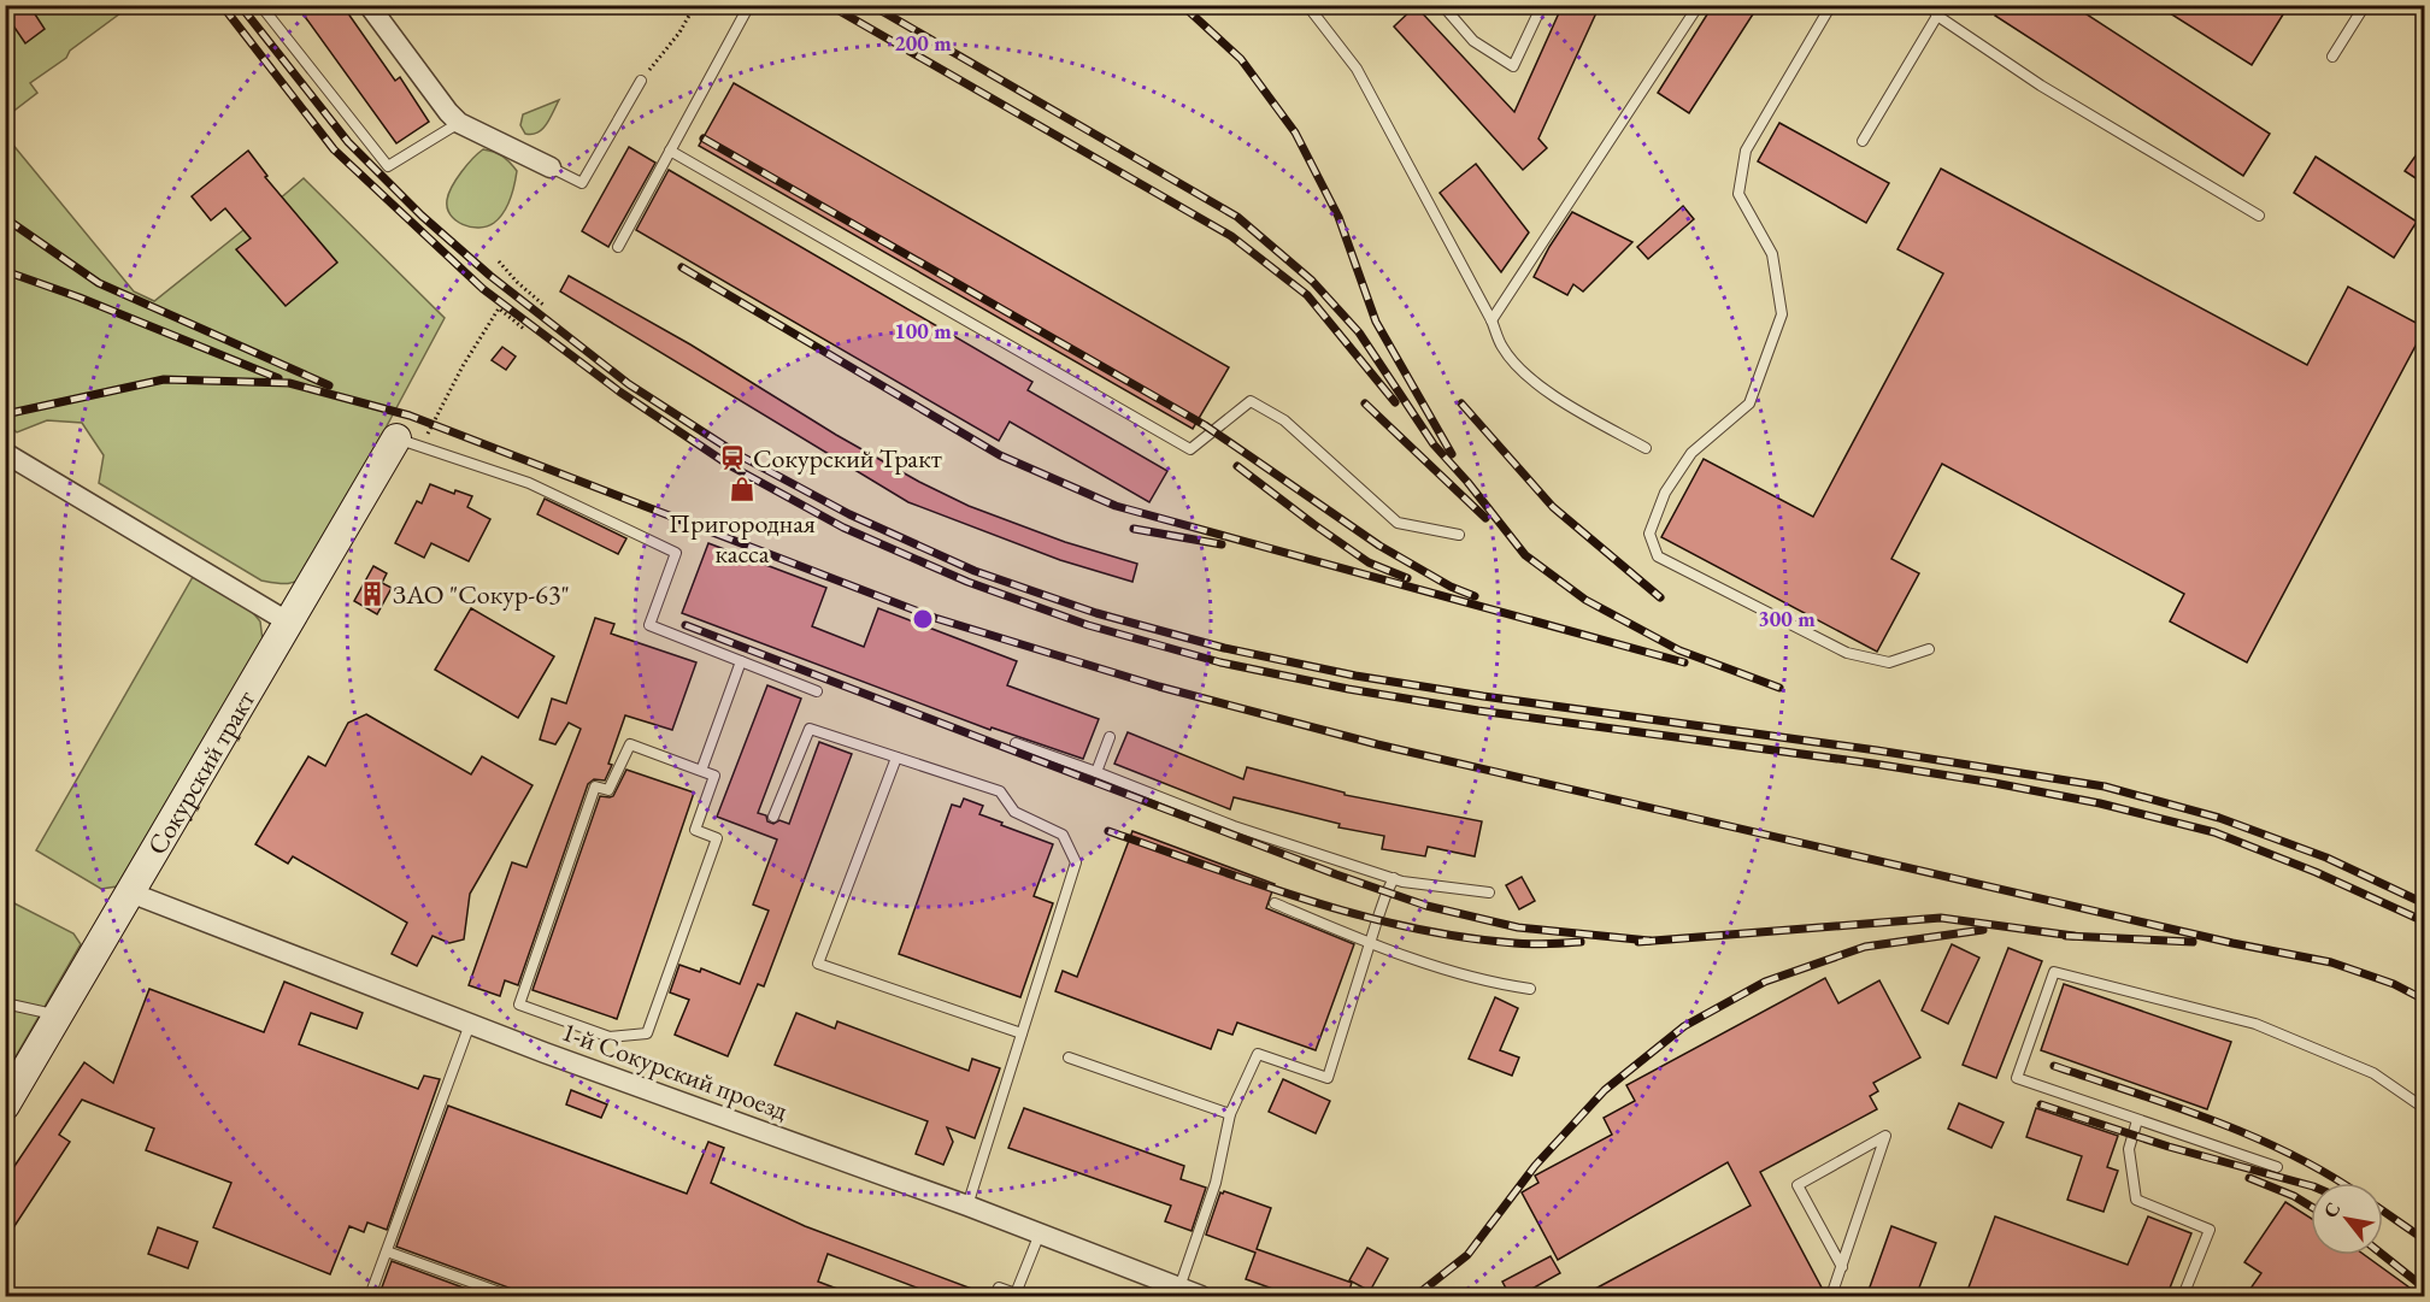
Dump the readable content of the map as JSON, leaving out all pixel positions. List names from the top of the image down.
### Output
{
  "streets": {
    "street": ["Сокурский тракт", "1-й Сокурский проезд"]
  },
  "crossings": [
    ["Сокурский тракт", "1-й Сокурский проезд"]
  ],
  "places": {
    "station": ["Сокурский Тракт"],
    "shop": ["Пригородная касса"],
    "building": ["ЗАО \"Сокур-63\""]
  },
  "north": "top left",
  "rings": ["200 m", "100 m", "300 m"]
}
